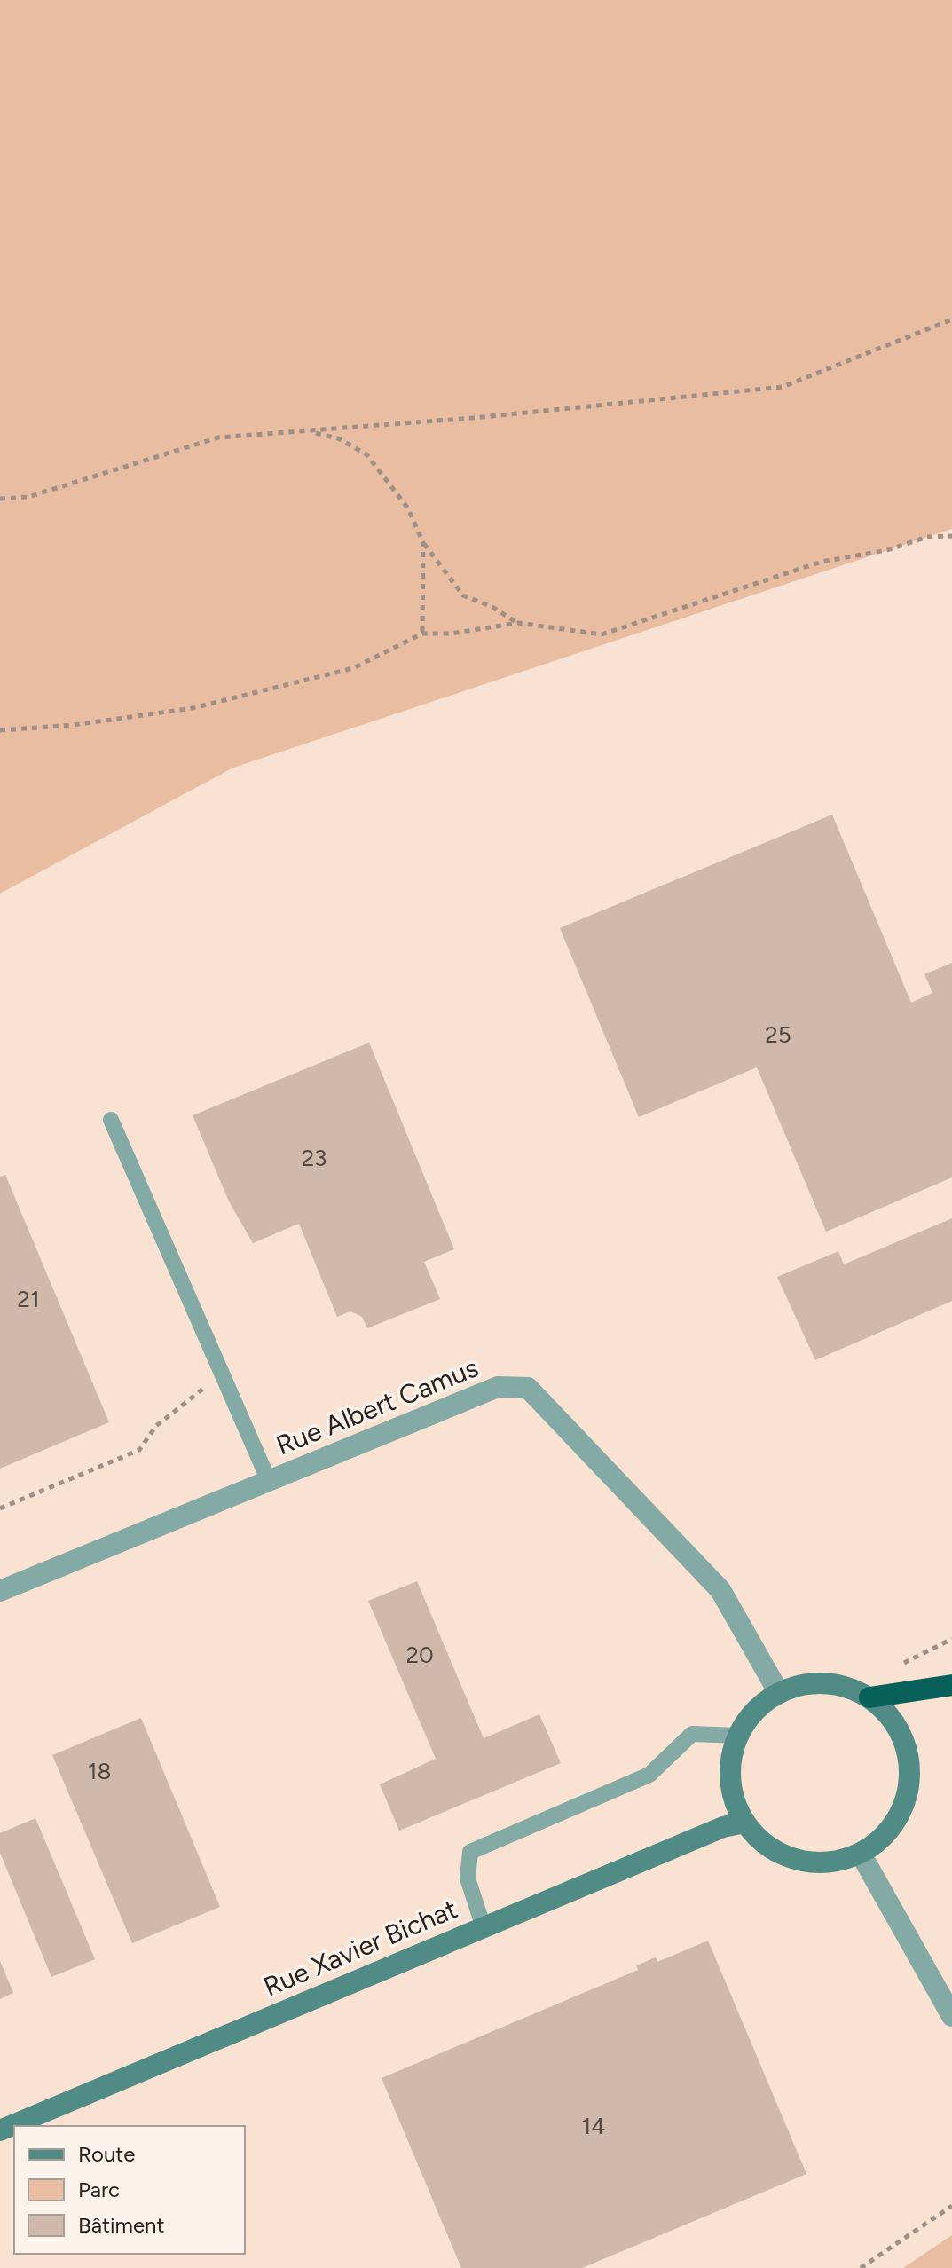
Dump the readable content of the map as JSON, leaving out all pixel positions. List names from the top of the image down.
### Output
{
  "streets": {
    "main road": ["Rue Xavier Bichat"],
    "street": ["Rue Albert Camus"]
  },
  "crossings": [
    ["Rue Albert Camus", "Rue Xavier Bichat"]
  ],
  "house_numbers": [
    "25",
    "23",
    "21",
    "20",
    "18",
    "14"
  ],
  "legend": ["Route", "Parc", "Bâtiment"]
}
